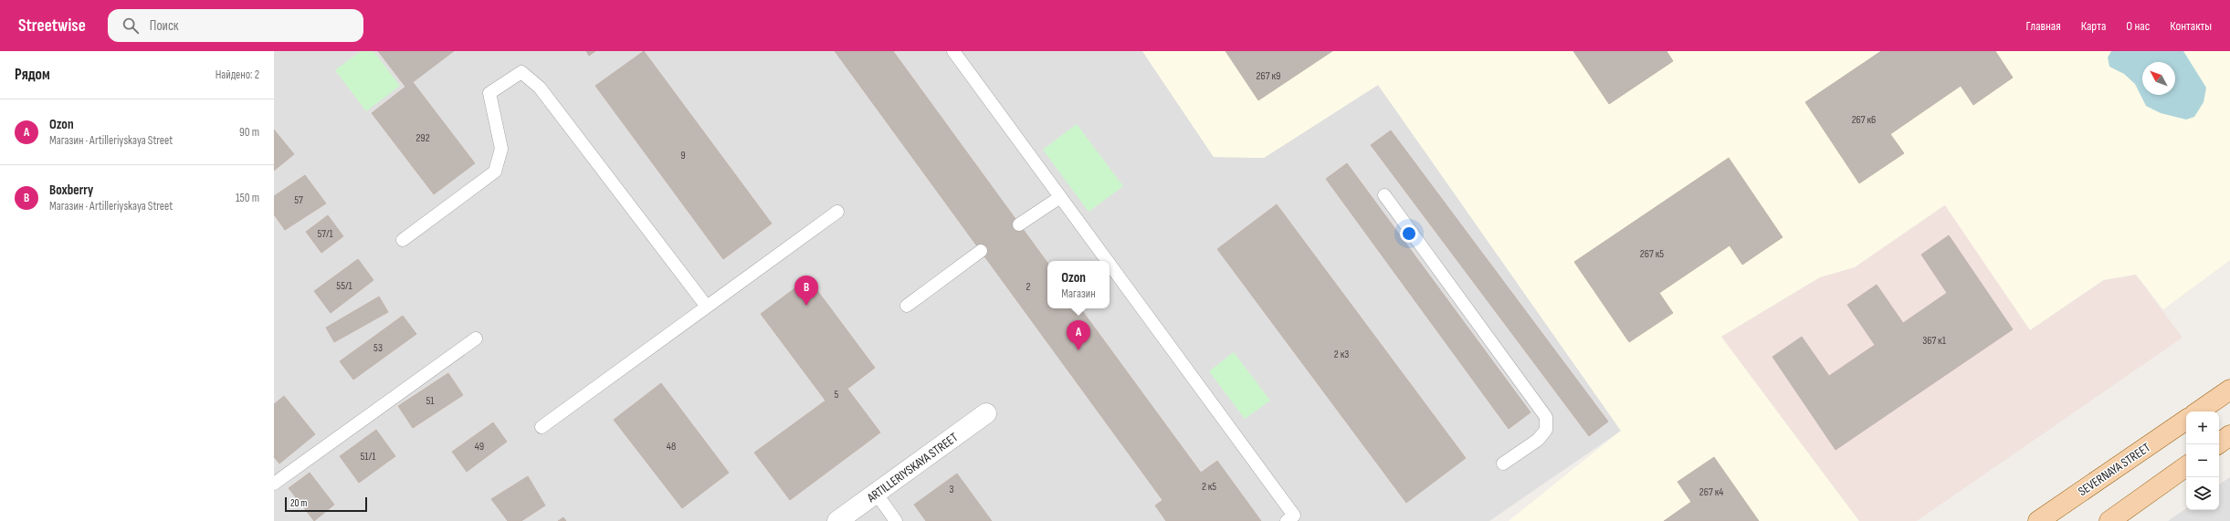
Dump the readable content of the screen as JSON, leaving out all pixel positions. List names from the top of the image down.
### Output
{
  "streets": {
    "main road": ["SEVERNAYA STREET"],
    "street": ["ARTILLERIYSKAYA STREET"]
  },
  "house_numbers": [
    "267 к9",
    "267 к6",
    "292",
    "9",
    "57",
    "57/1",
    "267 к5",
    "55/1",
    "2",
    "367 к1",
    "53",
    "2 к3",
    "5",
    "51",
    "49",
    "48",
    "51/1",
    "2 к5",
    "3",
    "267 к4"
  ],
  "scale_bar": "20 m",
  "north": "top left",
  "page": {
    "header": "Streetwise",
    "search": "Поиск",
    "nav": [
      "Главная",
      "Карта",
      "О нас",
      "Контакты"
    ],
    "heading": ["Рядом", "Найдено: 2"],
    "list": [
      {
        "mark": "A",
        "name": "Ozon",
        "note": "Магазин · Artilleriyskaya Street",
        "value": "90 m"
      },
      {
        "mark": "B",
        "name": "Boxberry",
        "note": "Магазин · Artilleriyskaya Street",
        "value": "150 m"
      }
    ],
    "popup": ["Ozon", "Магазин"],
    "pins": ["B", "A"],
    "map_buttons": ["+", "−"],
    "scale": "20 m"
  }
}
